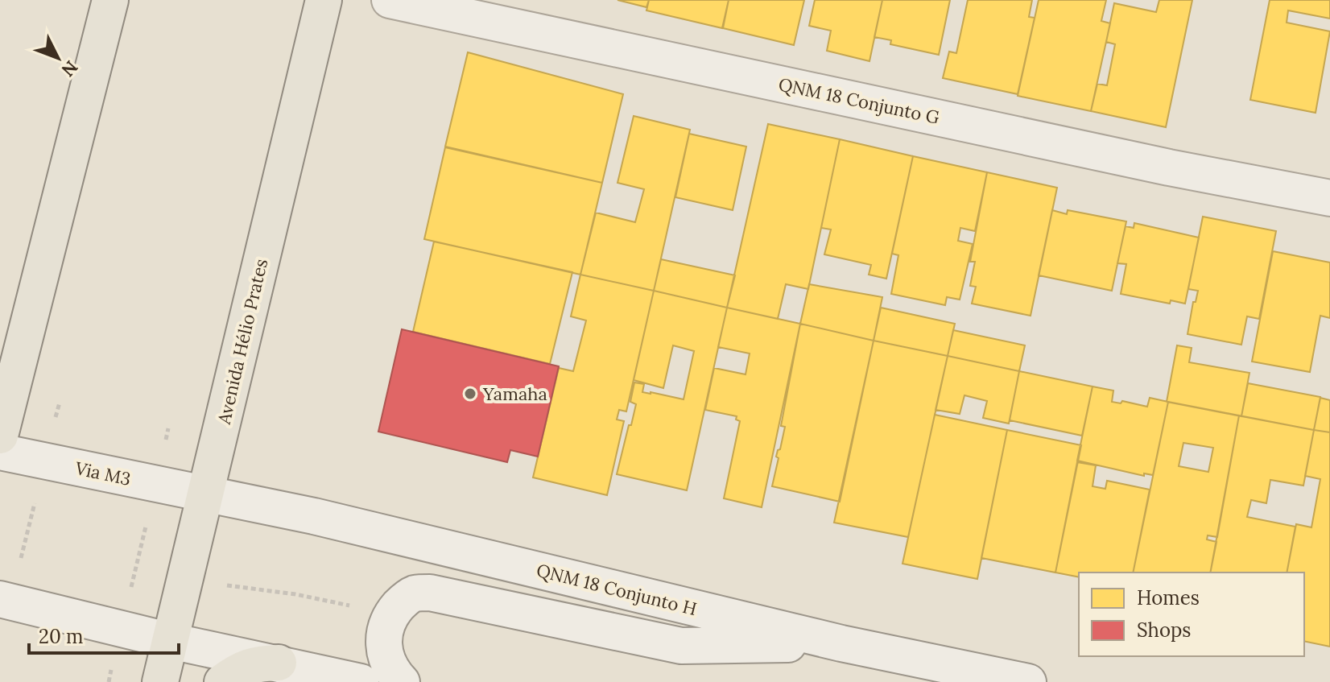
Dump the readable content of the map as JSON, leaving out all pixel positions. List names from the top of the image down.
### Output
{
  "streets": {
    "main road": [
      "QNM 18 Conjunto G",
      "Avenida Hélio Prates",
      "Via M3",
      "QNM 18 Conjunto H"
    ]
  },
  "crossings": [
    ["Avenida Hélio Prates", "Via M3"],
    ["Avenida Hélio Prates", "QNM 18 Conjunto H"],
    ["Via M3", "QNM 18 Conjunto H"]
  ],
  "places": ["Yamaha"],
  "legend": ["Homes", "Shops"],
  "scale_bar": "20 m",
  "north": "bottom right"
}
